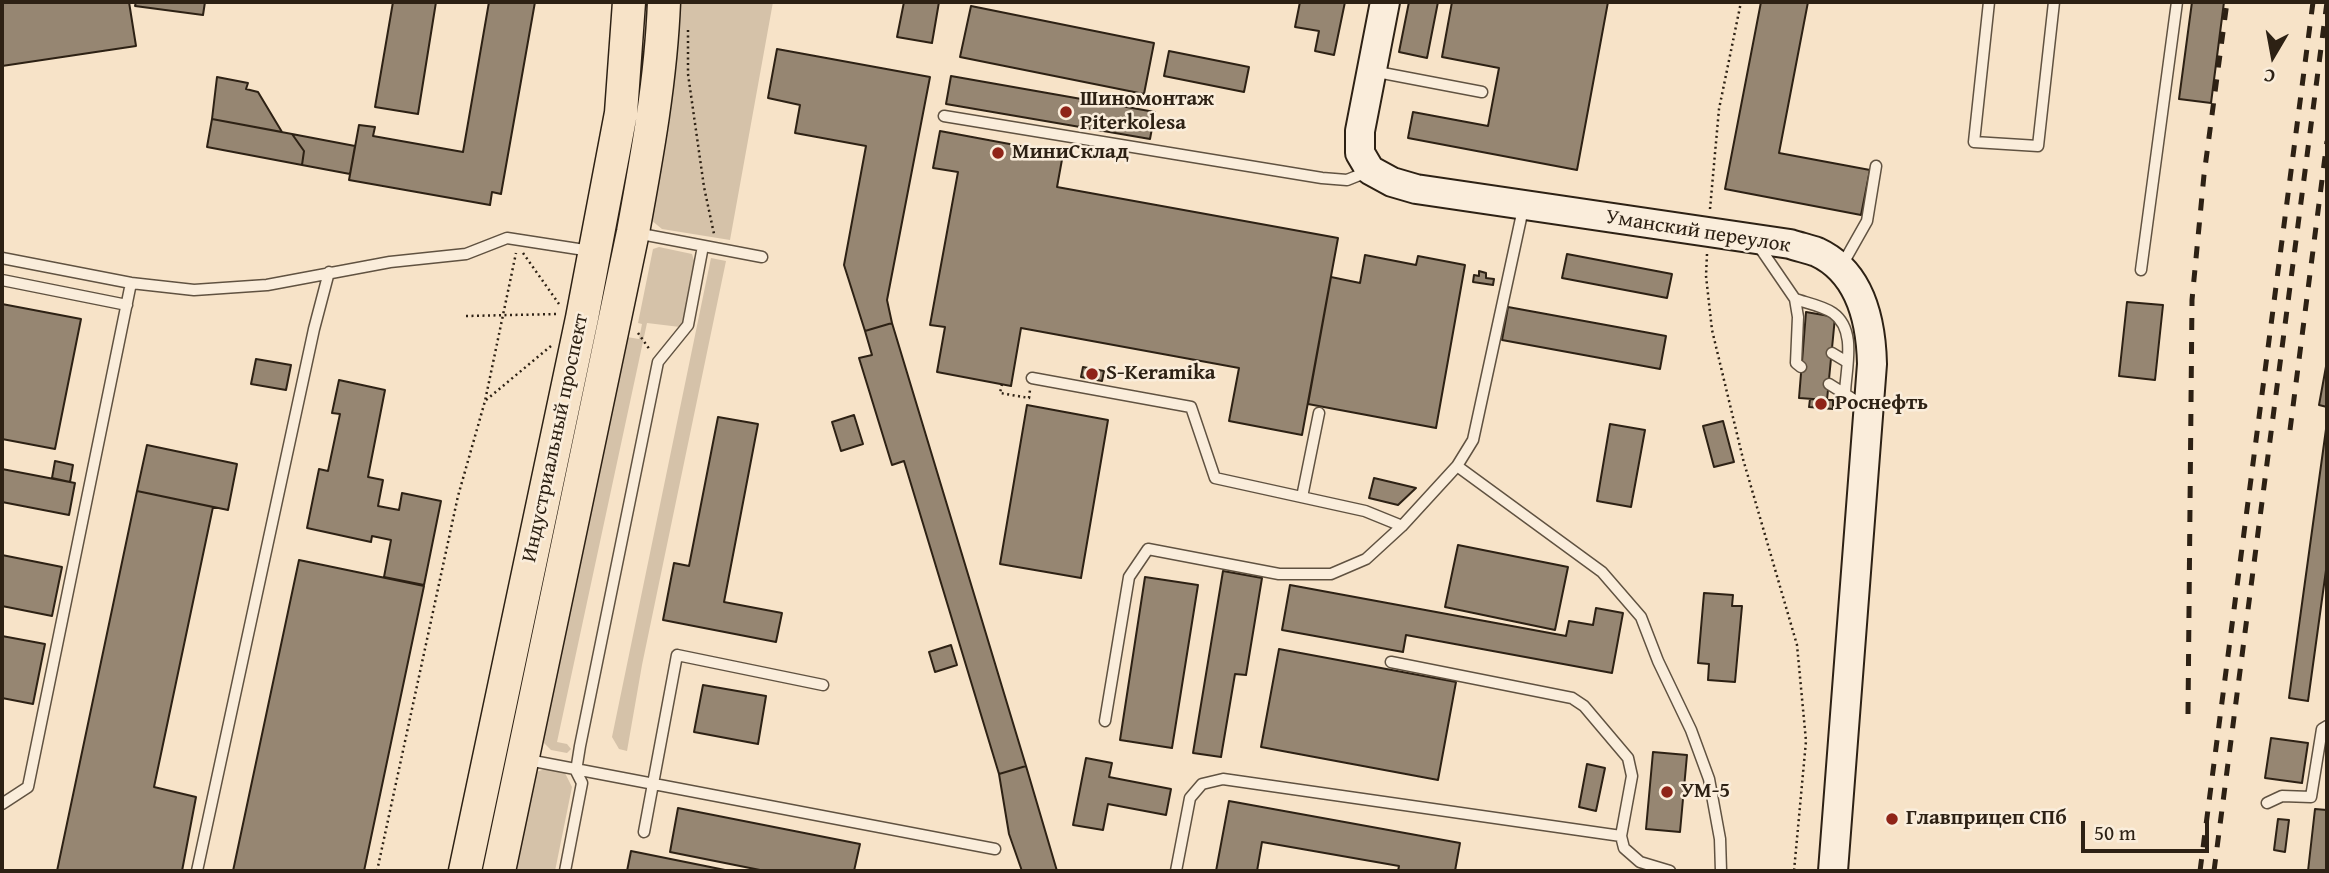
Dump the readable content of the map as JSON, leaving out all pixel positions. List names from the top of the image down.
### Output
{
  "streets": {
    "main road": ["Индустриальный проспект"],
    "street": ["Уманский переулок"]
  },
  "places": [
    "Шиномонтаж Piterkolesa",
    "МиниСклад",
    "S-Keramika",
    "Роснефть",
    "УМ-5",
    "Главприцеп СПб"
  ],
  "scale_bar": "50 m",
  "north": "bottom"
}
